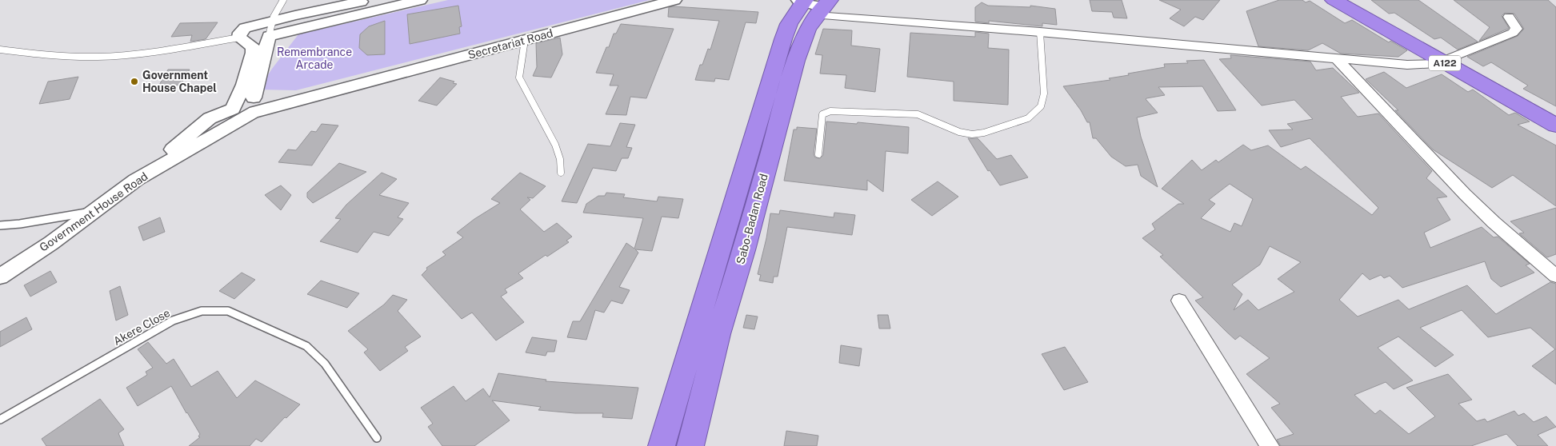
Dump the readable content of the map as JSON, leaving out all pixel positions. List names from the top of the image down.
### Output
{
  "streets": {
    "highway": ["A122", "Sabo-Badan Road"],
    "street": ["Secretariat Road", "Government House Road"],
    "lane": ["Akere Close"]
  },
  "crossings": [
    ["Secretariat Road", "Government House Road"]
  ],
  "parks": ["Remembrance Arcade"],
  "places": ["Government House Chapel"]
}
